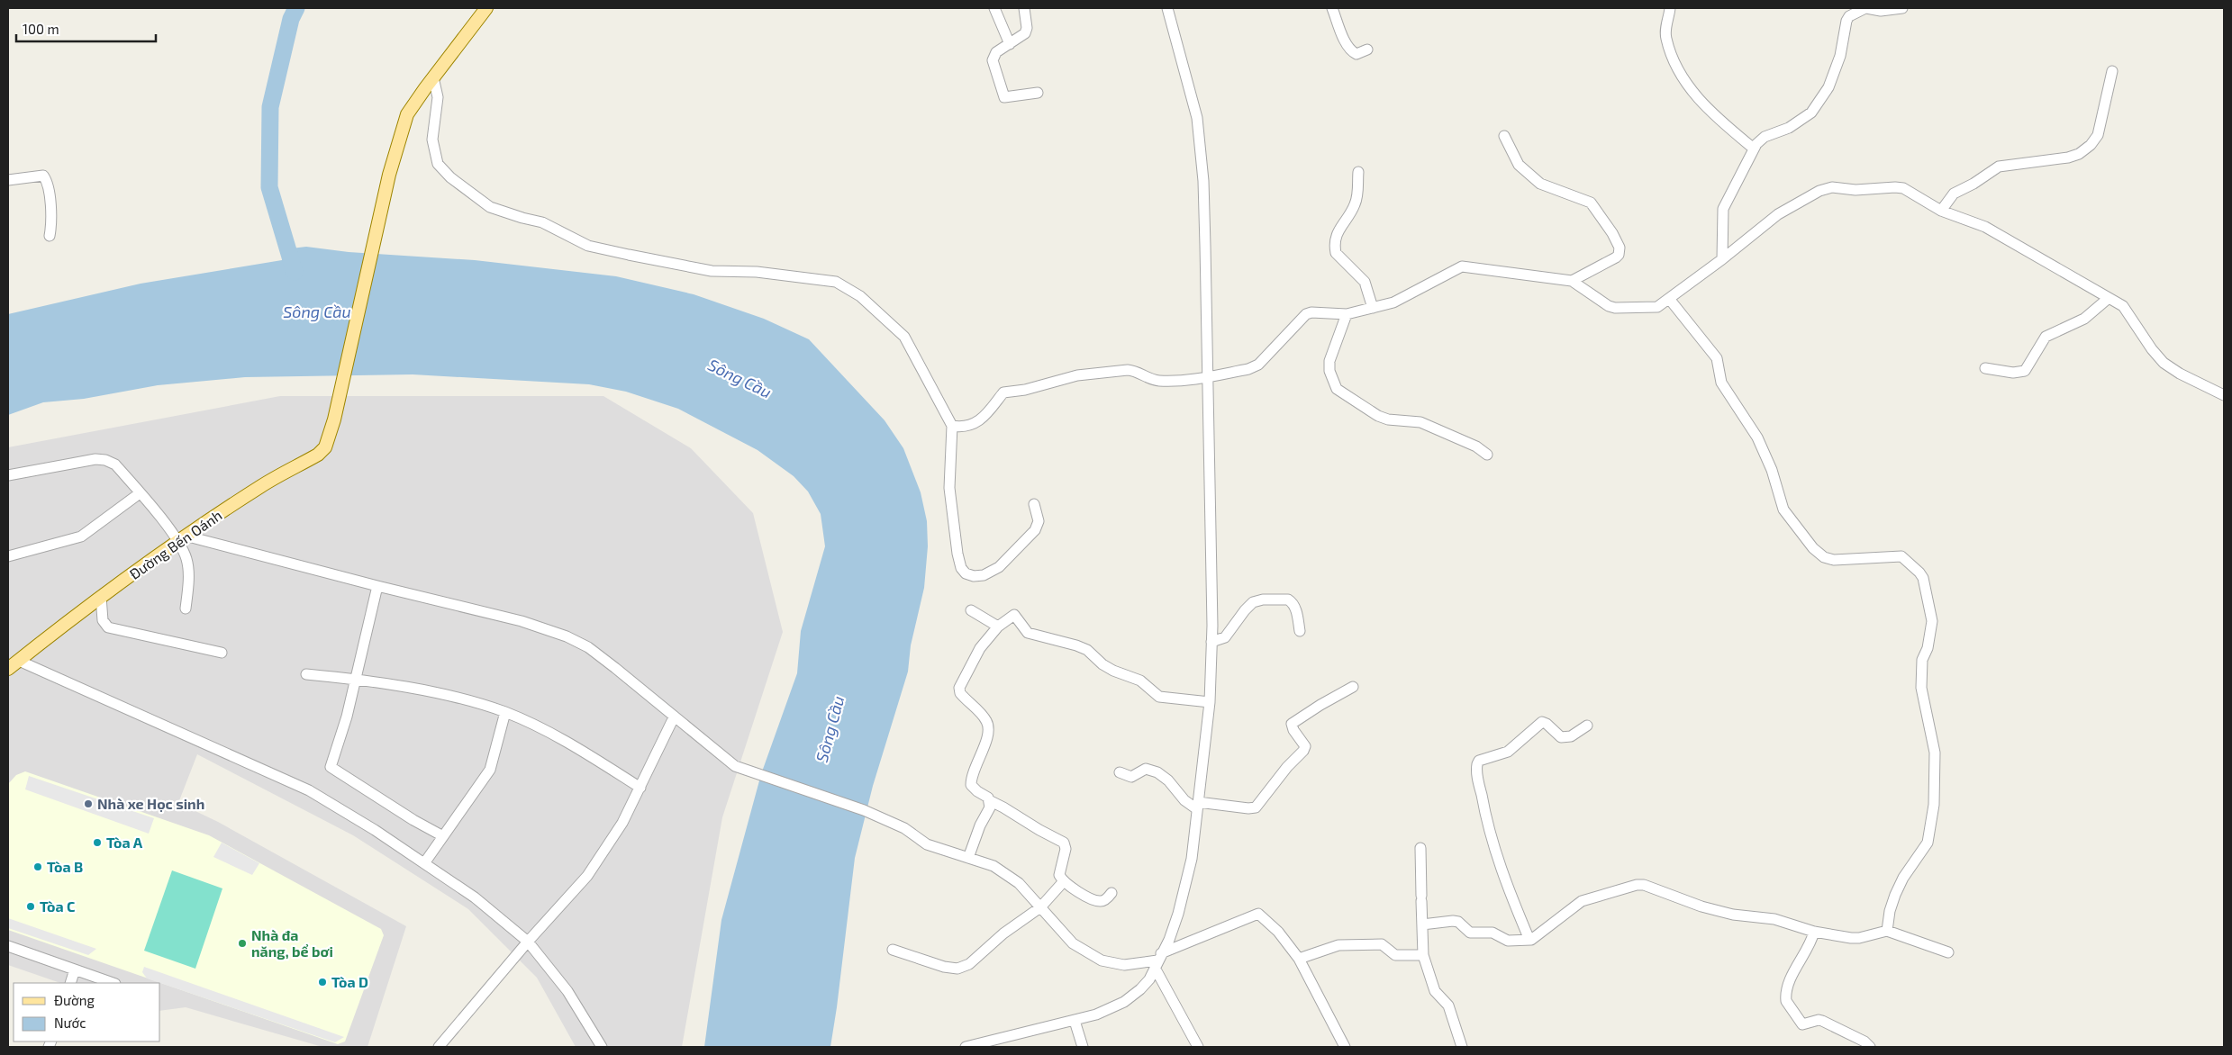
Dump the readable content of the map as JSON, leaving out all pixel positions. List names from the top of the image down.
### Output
{
  "streets": {
    "main road": ["Đường Bến Oánh"]
  },
  "water": ["Sông Cầu"],
  "places": [
    "Nhà xe Học sinh",
    "Tòa A",
    "Tòa B",
    "Tòa C",
    "Nhà đa năng, bể bơi",
    "Tòa D"
  ],
  "legend": ["Đường", "Nước"],
  "scale_bar": "100 m"
}
